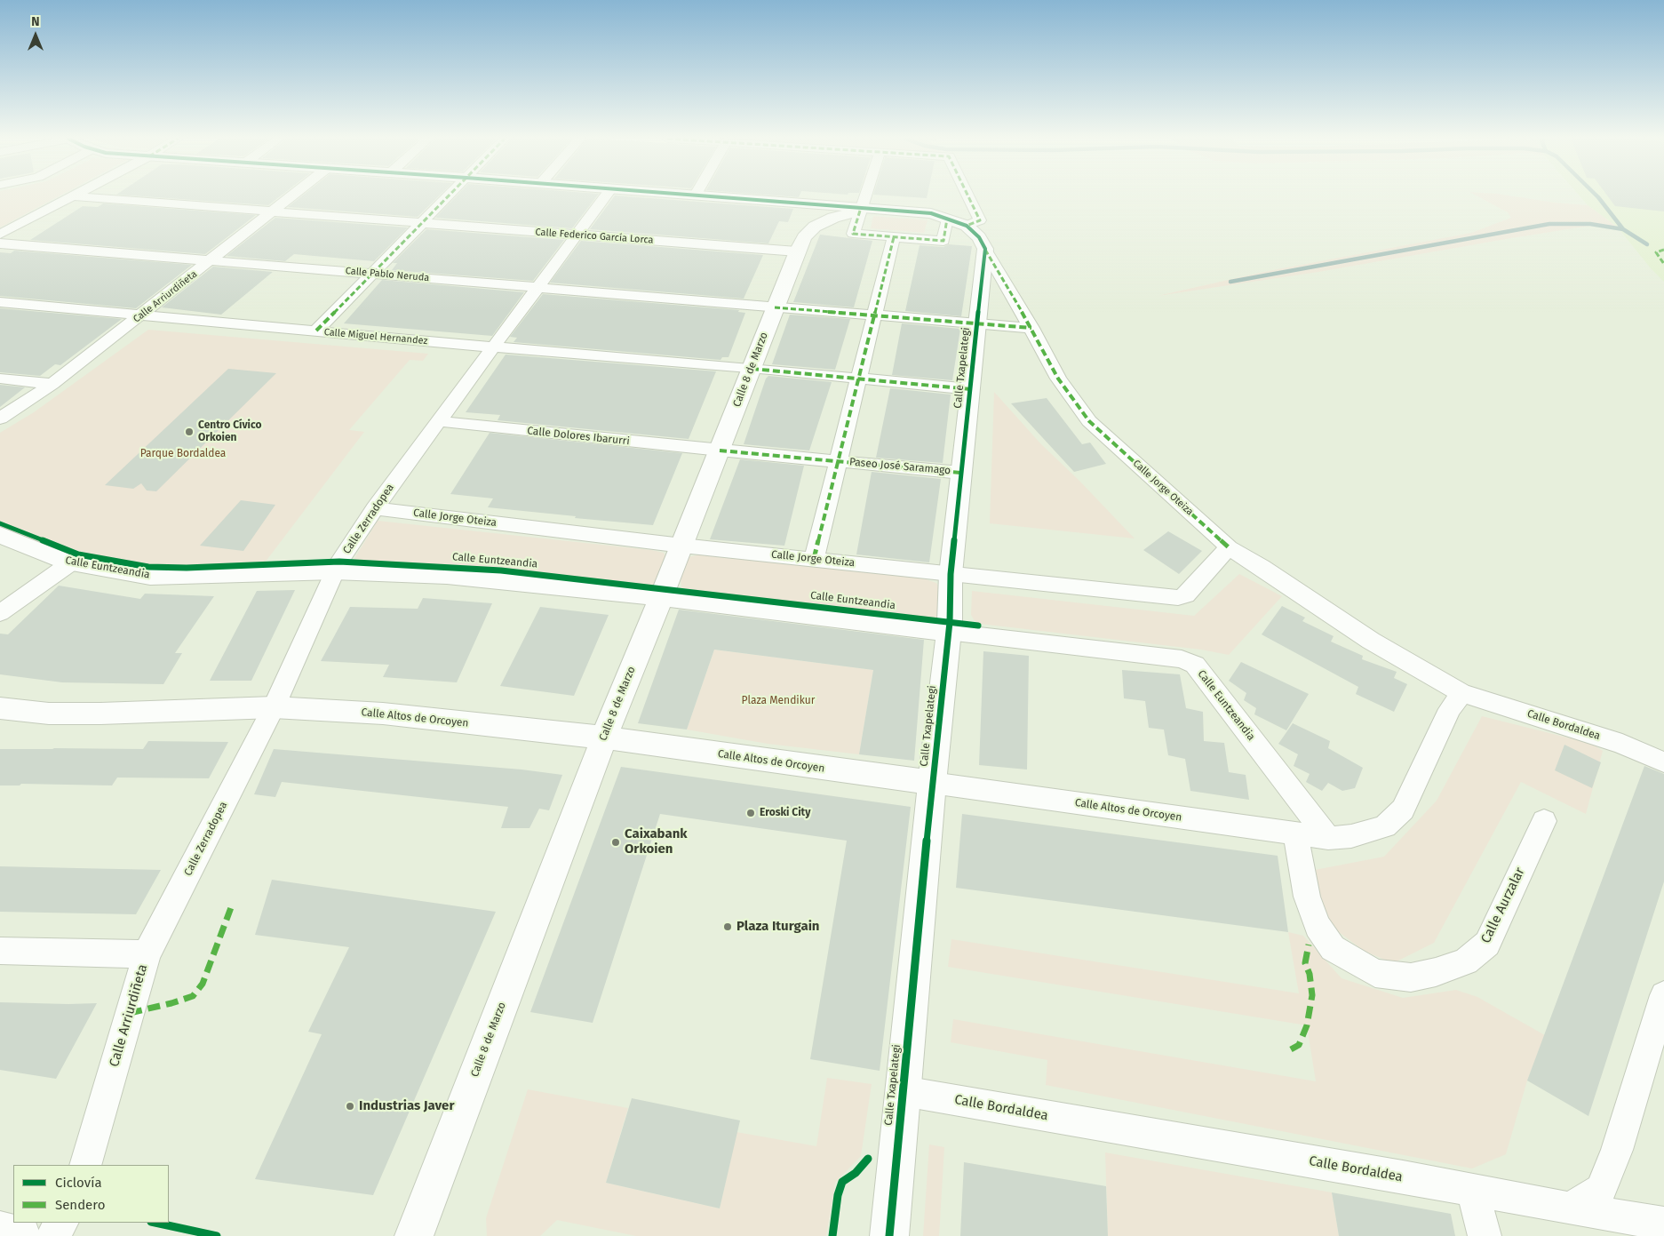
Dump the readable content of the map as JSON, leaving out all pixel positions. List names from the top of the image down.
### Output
{
  "streets": {
    "street": [
      "Calle Federico García Lorca",
      "Calle Pablo Neruda",
      "Calle Arriurdiñeta",
      "Calle Miguel Hernandez",
      "Calle Txapelategi",
      "Calle 8 de Marzo",
      "Calle Dolores Ibarurri",
      "Paseo José Saramago",
      "Calle Jorge Oteiza",
      "Calle Zerradopea",
      "Calle Euntzeandia",
      "Calle Altos de Orcoyen",
      "Calle Bordaldea",
      "Calle Aurzalar"
    ]
  },
  "crossings": [
    ["Calle Federico García Lorca", "Calle Arriurdiñeta"],
    ["Calle Federico García Lorca", "Calle 8 de Marzo"],
    ["Calle Federico García Lorca", "Calle Zerradopea"],
    ["Calle Pablo Neruda", "Calle Arriurdiñeta"],
    ["Calle Pablo Neruda", "Calle 8 de Marzo"],
    ["Calle Pablo Neruda", "Calle Zerradopea"],
    ["Calle Arriurdiñeta", "Calle Miguel Hernandez"],
    ["Calle Arriurdiñeta", "Calle Zerradopea"],
    ["Calle Miguel Hernandez", "Calle 8 de Marzo"],
    ["Calle Miguel Hernandez", "Calle Zerradopea"],
    ["Calle Txapelategi", "Paseo José Saramago"],
    ["Calle Txapelategi", "Calle Jorge Oteiza"],
    ["Calle Txapelategi", "Calle Euntzeandia"],
    ["Calle Txapelategi", "Calle Altos de Orcoyen"],
    ["Calle Txapelategi", "Calle Bordaldea"],
    ["Calle 8 de Marzo", "Calle Dolores Ibarurri"],
    ["Calle 8 de Marzo", "Paseo José Saramago"],
    ["Calle 8 de Marzo", "Calle Jorge Oteiza"],
    ["Calle 8 de Marzo", "Calle Euntzeandia"],
    ["Calle 8 de Marzo", "Calle Altos de Orcoyen"],
    ["Calle Dolores Ibarurri", "Paseo José Saramago"],
    ["Calle Dolores Ibarurri", "Calle Zerradopea"],
    ["Paseo José Saramago", "Calle Jorge Oteiza"],
    ["Calle Jorge Oteiza", "Calle Zerradopea"],
    ["Calle Jorge Oteiza", "Calle Altos de Orcoyen"],
    ["Calle Jorge Oteiza", "Calle Bordaldea"],
    ["Calle Zerradopea", "Calle Euntzeandia"],
    ["Calle Zerradopea", "Calle Altos de Orcoyen"],
    ["Calle Euntzeandia", "Calle Altos de Orcoyen"],
    ["Calle Altos de Orcoyen", "Calle Bordaldea"],
    ["Calle Altos de Orcoyen", "Calle Aurzalar"]
  ],
  "parks": ["Parque Bordaldea", "Plaza Mendikur"],
  "places": [
    "Centro Cívico Orkoien",
    "Eroski City",
    "Caixabank Orkoien",
    "Plaza Iturgain",
    "Industrias Javer"
  ],
  "legend": ["Ciclovía", "Sendero"],
  "north": "top"
}
